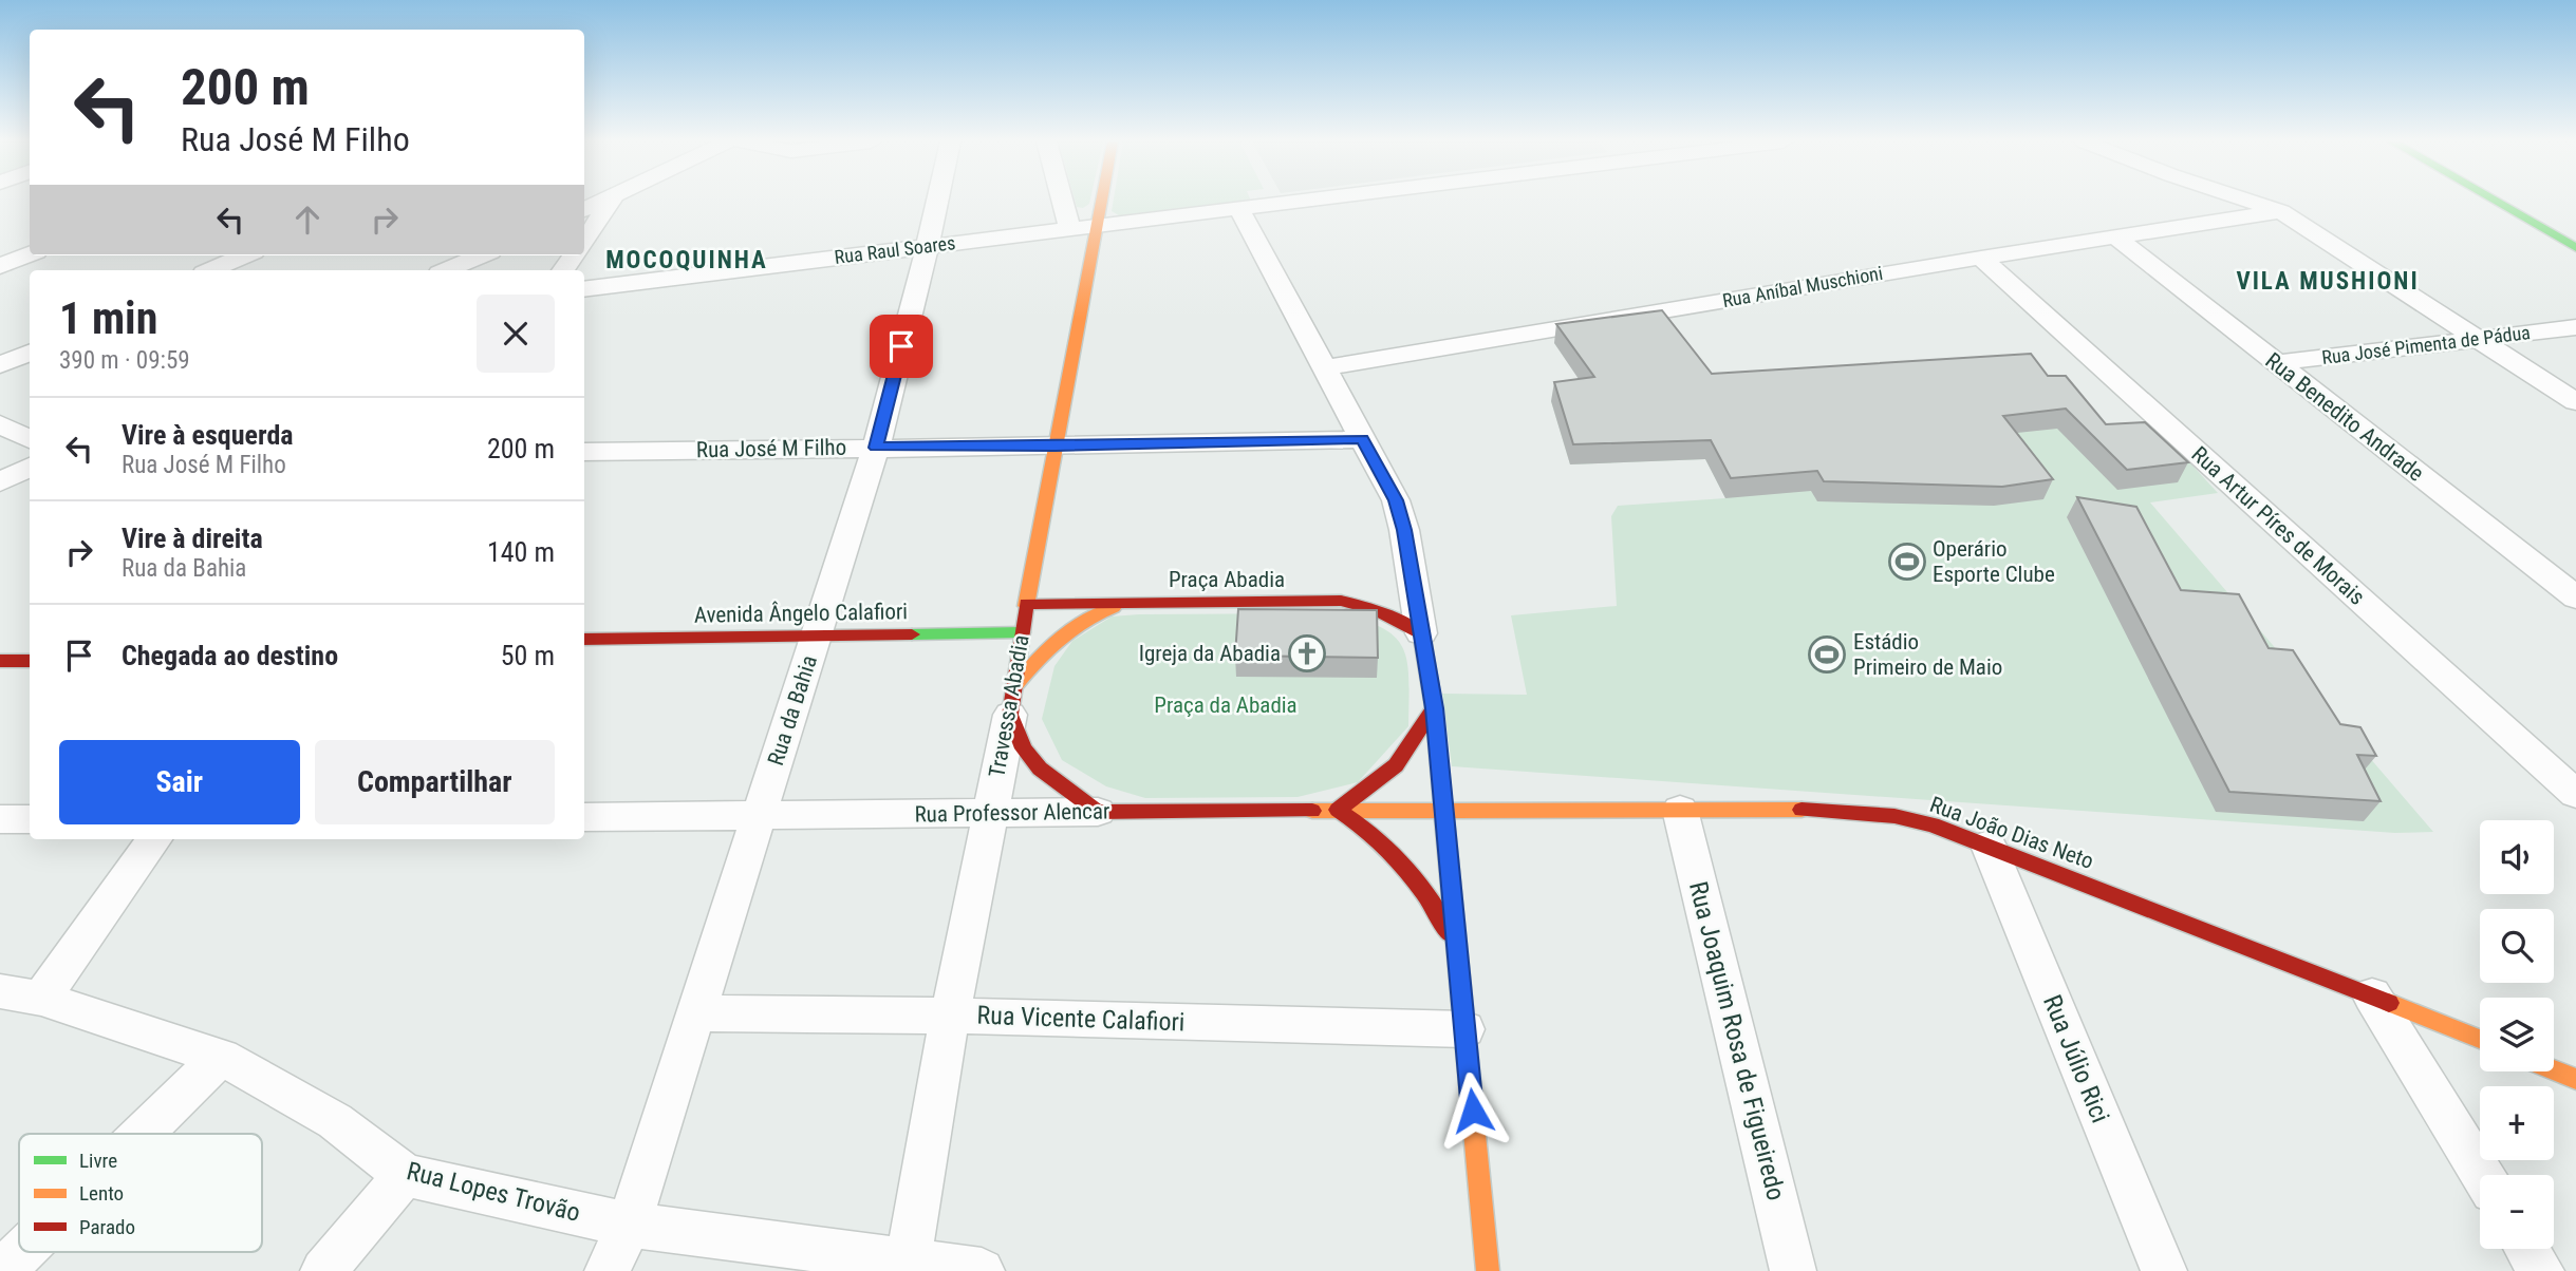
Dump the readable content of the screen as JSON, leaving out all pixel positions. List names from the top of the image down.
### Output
{
  "streets": {
    "main road": [
      "Praça Abadia",
      "Avenida Ângelo Calafiori",
      "Travessa Abadia",
      "Rua Professor Alencar",
      "Rua João Dias Neto"
    ],
    "street": [
      "Rua Raul Soares",
      "Rua Aníbal Muschioni",
      "Rua José Pimenta de Pádua",
      "Rua Benedito Andrade",
      "Rua José M Filho",
      "Rua Artur Píres de Morais",
      "Rua da Bahia",
      "Rua Vicente Calafiori",
      "Rua Joaquim Rosa de Figueiredo",
      "Rua Júlio Rici",
      "Rua Lopes Trovão"
    ]
  },
  "crossings": [
    ["Rua Raul Soares", "Travessa Abadia"],
    ["Rua Raul Soares", "Rua da Bahia"],
    ["Rua Aníbal Muschioni", "Rua Benedito Andrade"],
    ["Rua Aníbal Muschioni", "Rua Artur Píres de Morais"],
    ["Rua José Pimenta de Pádua", "Rua Benedito Andrade"],
    ["Rua José M Filho", "Travessa Abadia"],
    ["Rua José M Filho", "Rua da Bahia"],
    ["Praça Abadia", "Travessa Abadia"],
    ["Avenida Ângelo Calafiori", "Travessa Abadia"],
    ["Avenida Ângelo Calafiori", "Rua da Bahia"],
    ["Travessa Abadia", "Rua Professor Alencar"],
    ["Travessa Abadia", "Rua Vicente Calafiori"],
    ["Travessa Abadia", "Rua Lopes Trovão"],
    ["Rua da Bahia", "Rua Professor Alencar"],
    ["Rua da Bahia", "Rua Vicente Calafiori"],
    ["Rua da Bahia", "Rua Lopes Trovão"],
    ["Rua Professor Alencar", "Rua João Dias Neto"],
    ["Rua João Dias Neto", "Rua Joaquim Rosa de Figueiredo"],
    ["Rua João Dias Neto", "Rua Júlio Rici"]
  ],
  "districts": ["MOCOQUINHA", "VILA MUSHIONI"],
  "parks": ["Praça da Abadia"],
  "places": {
    "sports": ["Operário Esporte Clube", "Estádio Primeiro de Maio"],
    "church": ["Igreja da Abadia"]
  },
  "legend": ["Livre", "Lento", "Parado"],
  "page": {
    "turn": ["200 m", "Rua José M Filho"],
    "heading": ["1 min", "390 m · 09:59"],
    "list": [
      {
        "name": "Vire à esquerda",
        "note": "Rua José M Filho",
        "value": "200 m"
      },
      {
        "name": "Vire à direita",
        "note": "Rua da Bahia",
        "value": "140 m"
      },
      {
        "name": "Chegada ao destino",
        "value": "50 m"
      }
    ],
    "buttons": ["Sair", "Compartilhar"],
    "map_buttons": ["+", "−"]
  }
}
